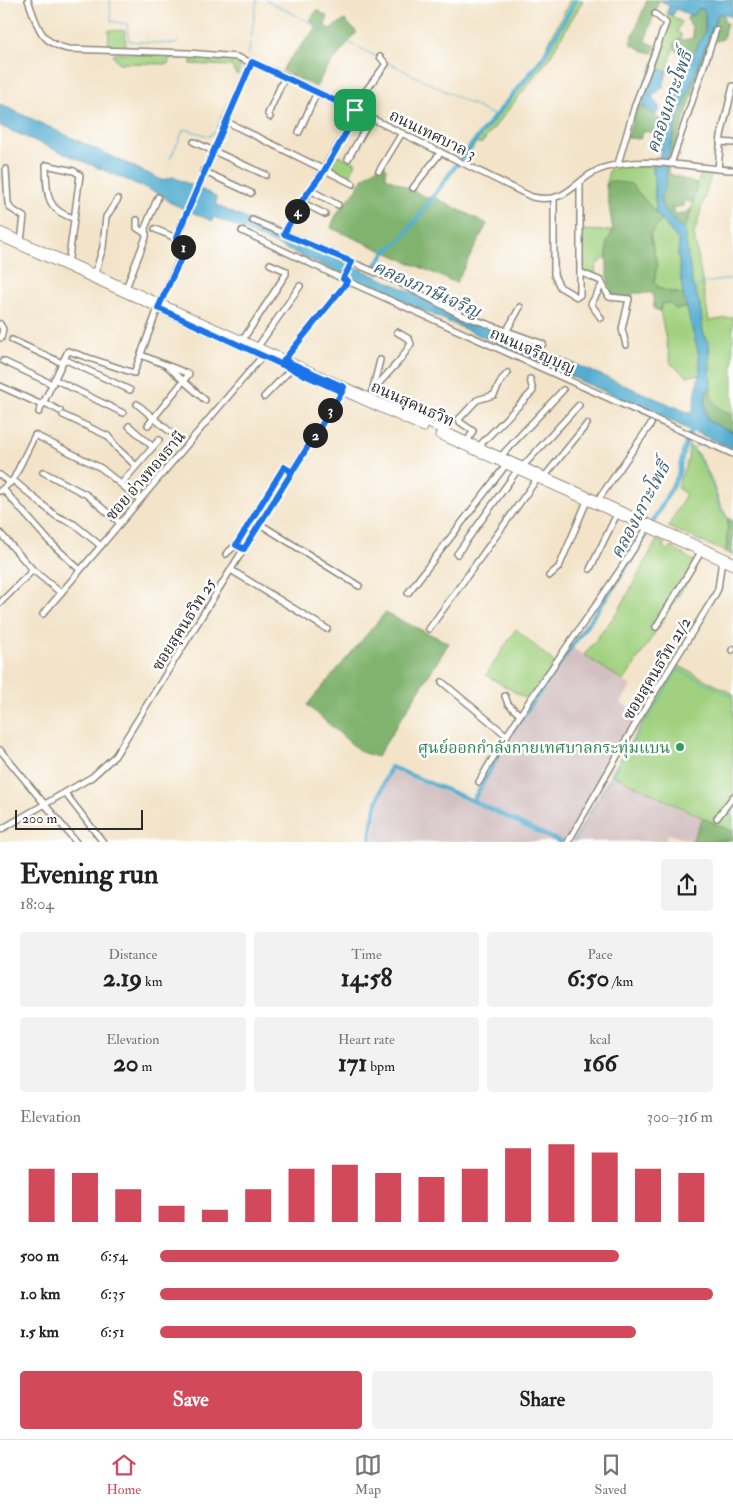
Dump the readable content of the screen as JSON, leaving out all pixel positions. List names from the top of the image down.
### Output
{
  "streets": {
    "main road": ["ถนนสุคนธวิท"],
    "street": [
      "ถนนเทศบาล 3",
      "ถนนเจริญบุญ",
      "ซอย อ่างทองธานี",
      "ซอยสุคนธวิท 25",
      "ซอยสุคนธวิท 21/2"
    ]
  },
  "crossings": [
    ["ถนนสุคนธวิท", "ซอย อ่างทองธานี"],
    ["ถนนสุคนธวิท", "ซอยสุคนธวิท 25"],
    ["ถนนสุคนธวิท", "ซอยสุคนธวิท 21/2"]
  ],
  "water": ["คลองเกาะโพธิ์", "คลองภาษีเจริญ"],
  "places": ["ศูนย์ออกกำลังกายเทศบาลกระทุ่มแบน"],
  "scale_bar": "200 m",
  "page": {
    "pins": [
      "4",
      "1",
      "3",
      "2"
    ],
    "scale": "200 m",
    "heading": ["Evening run", "18:04"],
    "stats": [
      ["Distance", "2.19 km"],
      ["Time", "14:58"],
      ["Pace", "6:50 /km"],
      ["Elevation", "20 m"],
      ["Heart rate", "171 bpm"],
      ["kcal", "166"]
    ],
    "chart": ["Elevation", "300–316 m"],
    "list": [
      {
        "name": "500 m",
        "note": "6:54"
      },
      {
        "name": "1.0 km",
        "note": "6:35"
      },
      {
        "name": "1.5 km",
        "note": "6:51"
      }
    ],
    "buttons": ["Save", "Share"],
    "tabs": ["Home", "Map", "Saved"]
  }
}
